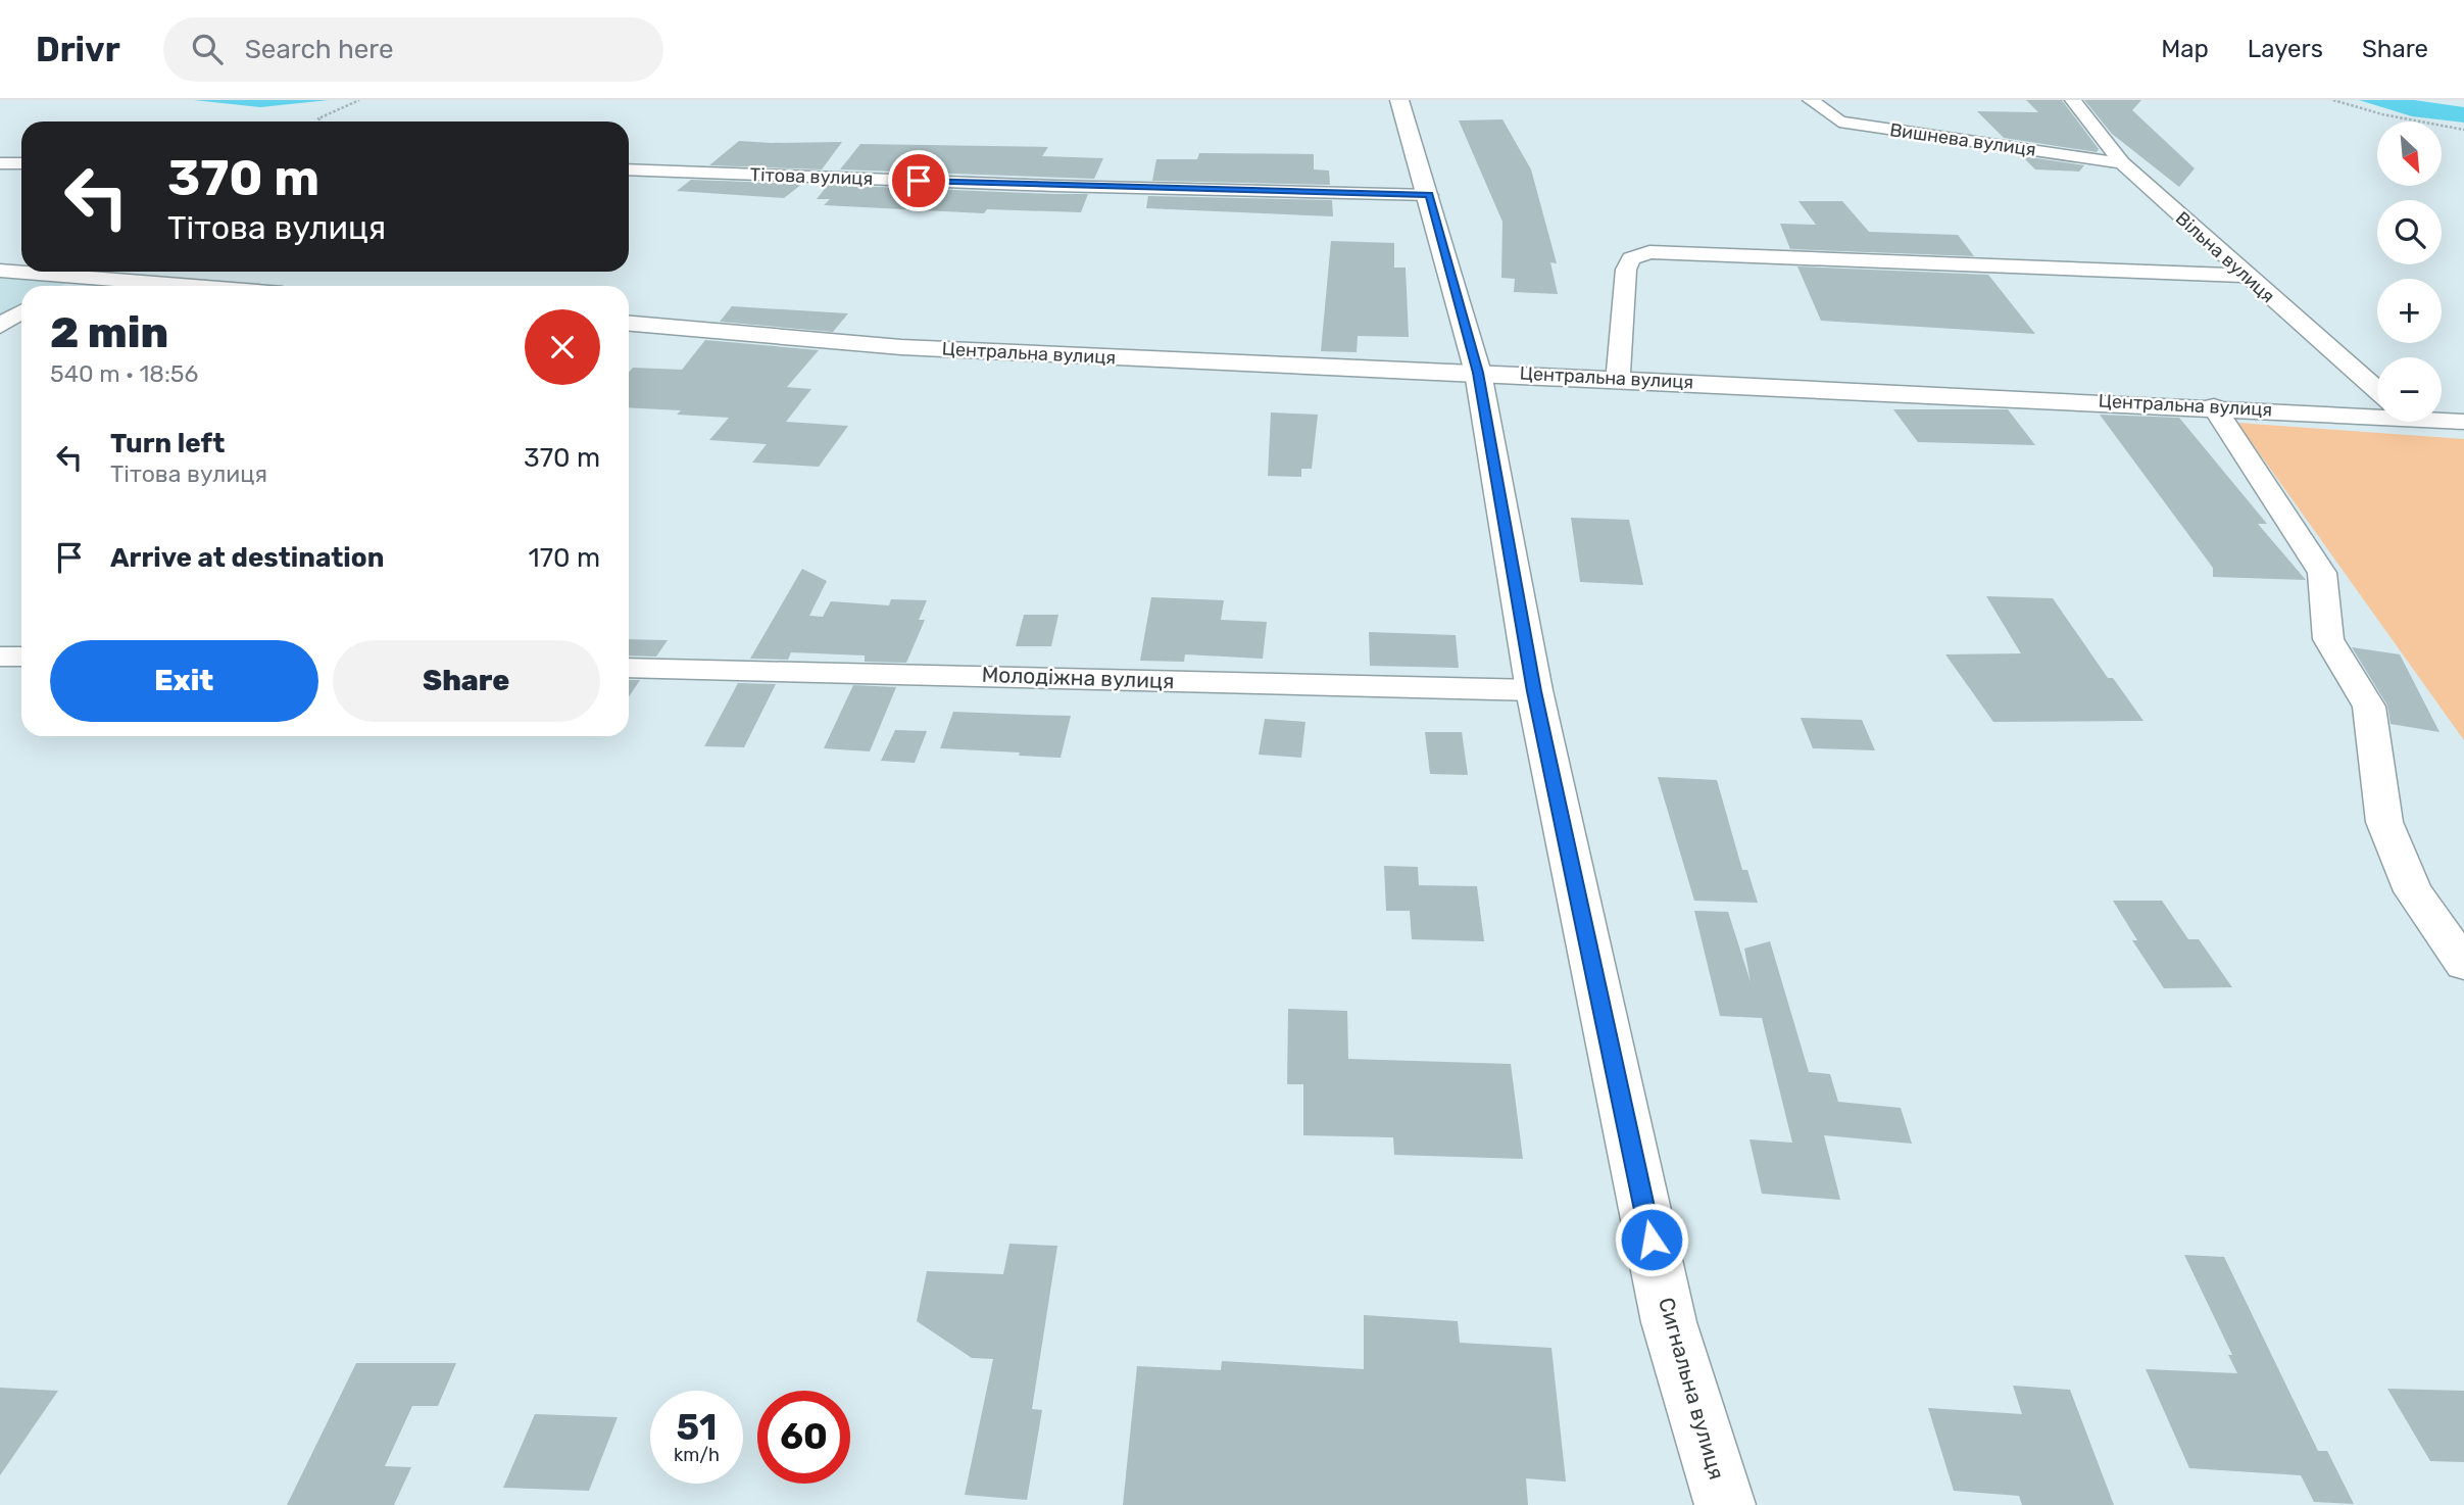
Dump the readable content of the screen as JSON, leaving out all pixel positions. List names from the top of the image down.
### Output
{
  "streets": {
    "main road": ["Сигнальна вулиця"],
    "street": [
      "Вишнева вулиця",
      "Тітова вулиця",
      "Вільна вулиця",
      "Центральна вулиця",
      "Молодіжна вулиця"
    ]
  },
  "crossings": [
    ["Вишнева вулиця", "Вільна вулиця"],
    ["Тітова вулиця", "Сигнальна вулиця"],
    ["Центральна вулиця", "Сигнальна вулиця"],
    ["Молодіжна вулиця", "Сигнальна вулиця"]
  ],
  "north": "bottom right",
  "page": {
    "header": "Drivr",
    "search": "Search here",
    "nav": ["Map", "Layers", "Share"],
    "map_buttons": ["+", "−"],
    "turn": ["370 m", "Тітова вулиця"],
    "heading": ["2 min", "540 m · 18:56"],
    "list": [
      {
        "name": "Turn left",
        "note": "Тітова вулиця",
        "value": "370 m"
      },
      {
        "name": "Arrive at destination",
        "value": "170 m"
      }
    ],
    "buttons": ["Exit", "Share"],
    "speed": "51 km/h",
    "limit": "60"
  }
}
